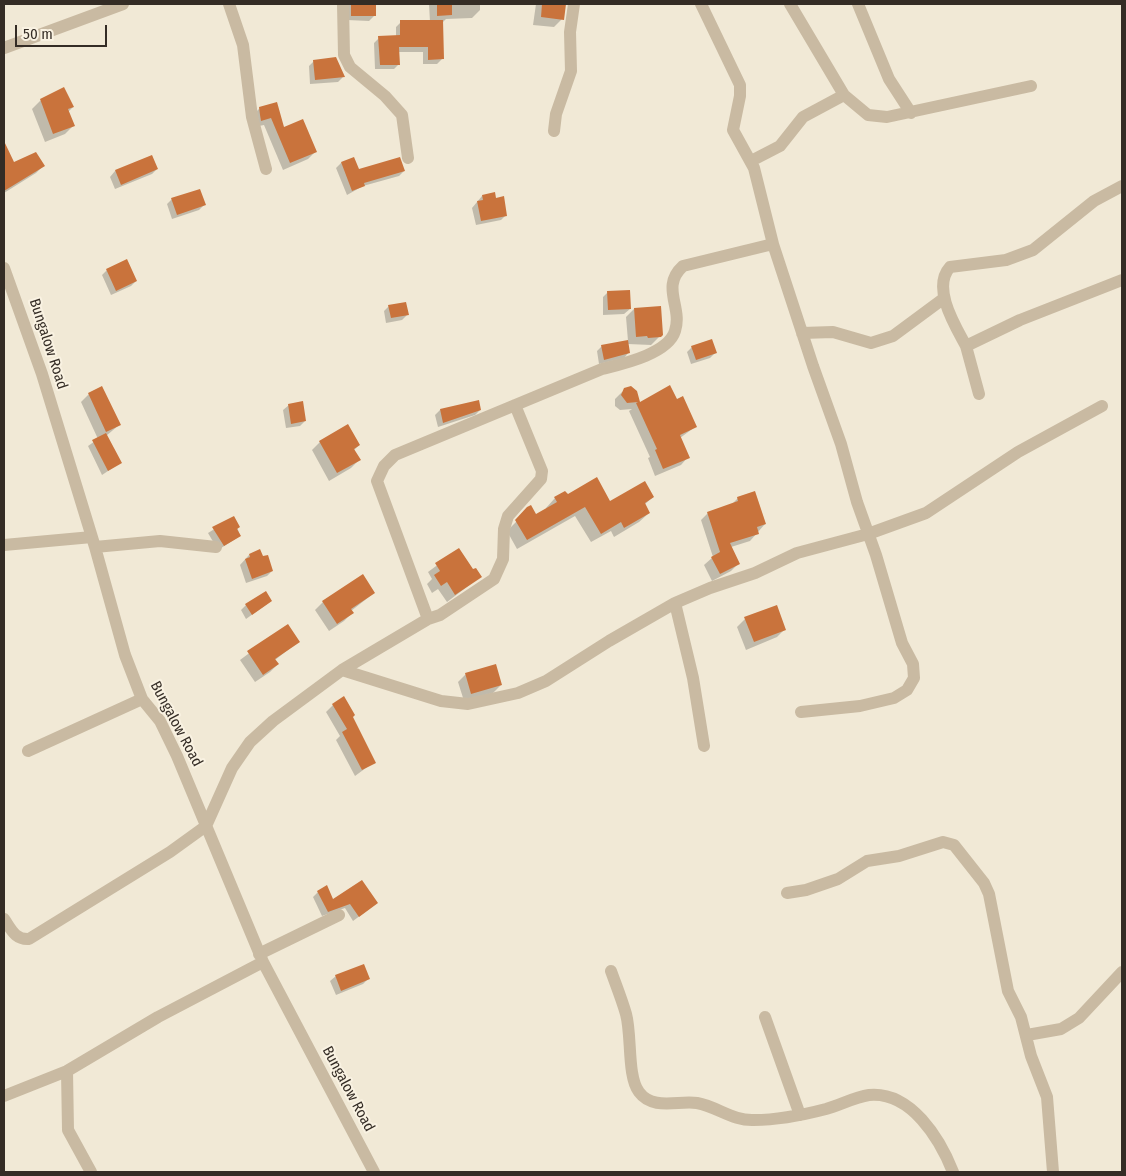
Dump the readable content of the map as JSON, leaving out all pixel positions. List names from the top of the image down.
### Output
{
  "streets": {
    "street": ["Bungalow Road"]
  },
  "scale_bar": "50 m"
}
